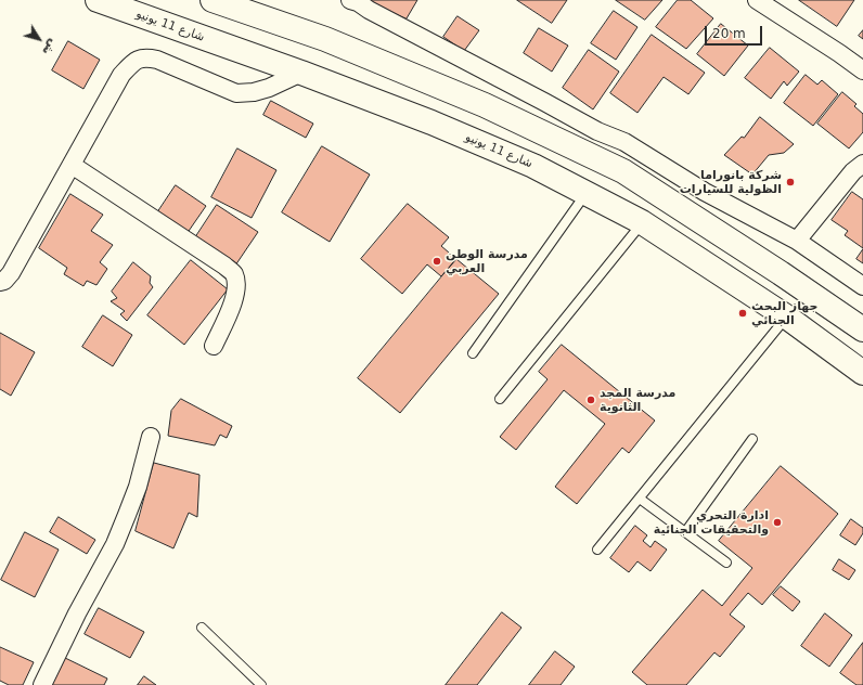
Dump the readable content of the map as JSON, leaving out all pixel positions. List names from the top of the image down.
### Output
{
  "streets": {
    "highway": ["شارع 11 يونيو"]
  },
  "places": [
    "شركة بانوراما الظولية للسيارات",
    "مدرسة الوطن العربي",
    "جهاز البحث الجنائي",
    "مدرسة المجد الثانوية",
    "ادارة التحري والتحقيقات الجنائية"
  ],
  "scale_bar": "20 m",
  "north": "bottom right"
}
